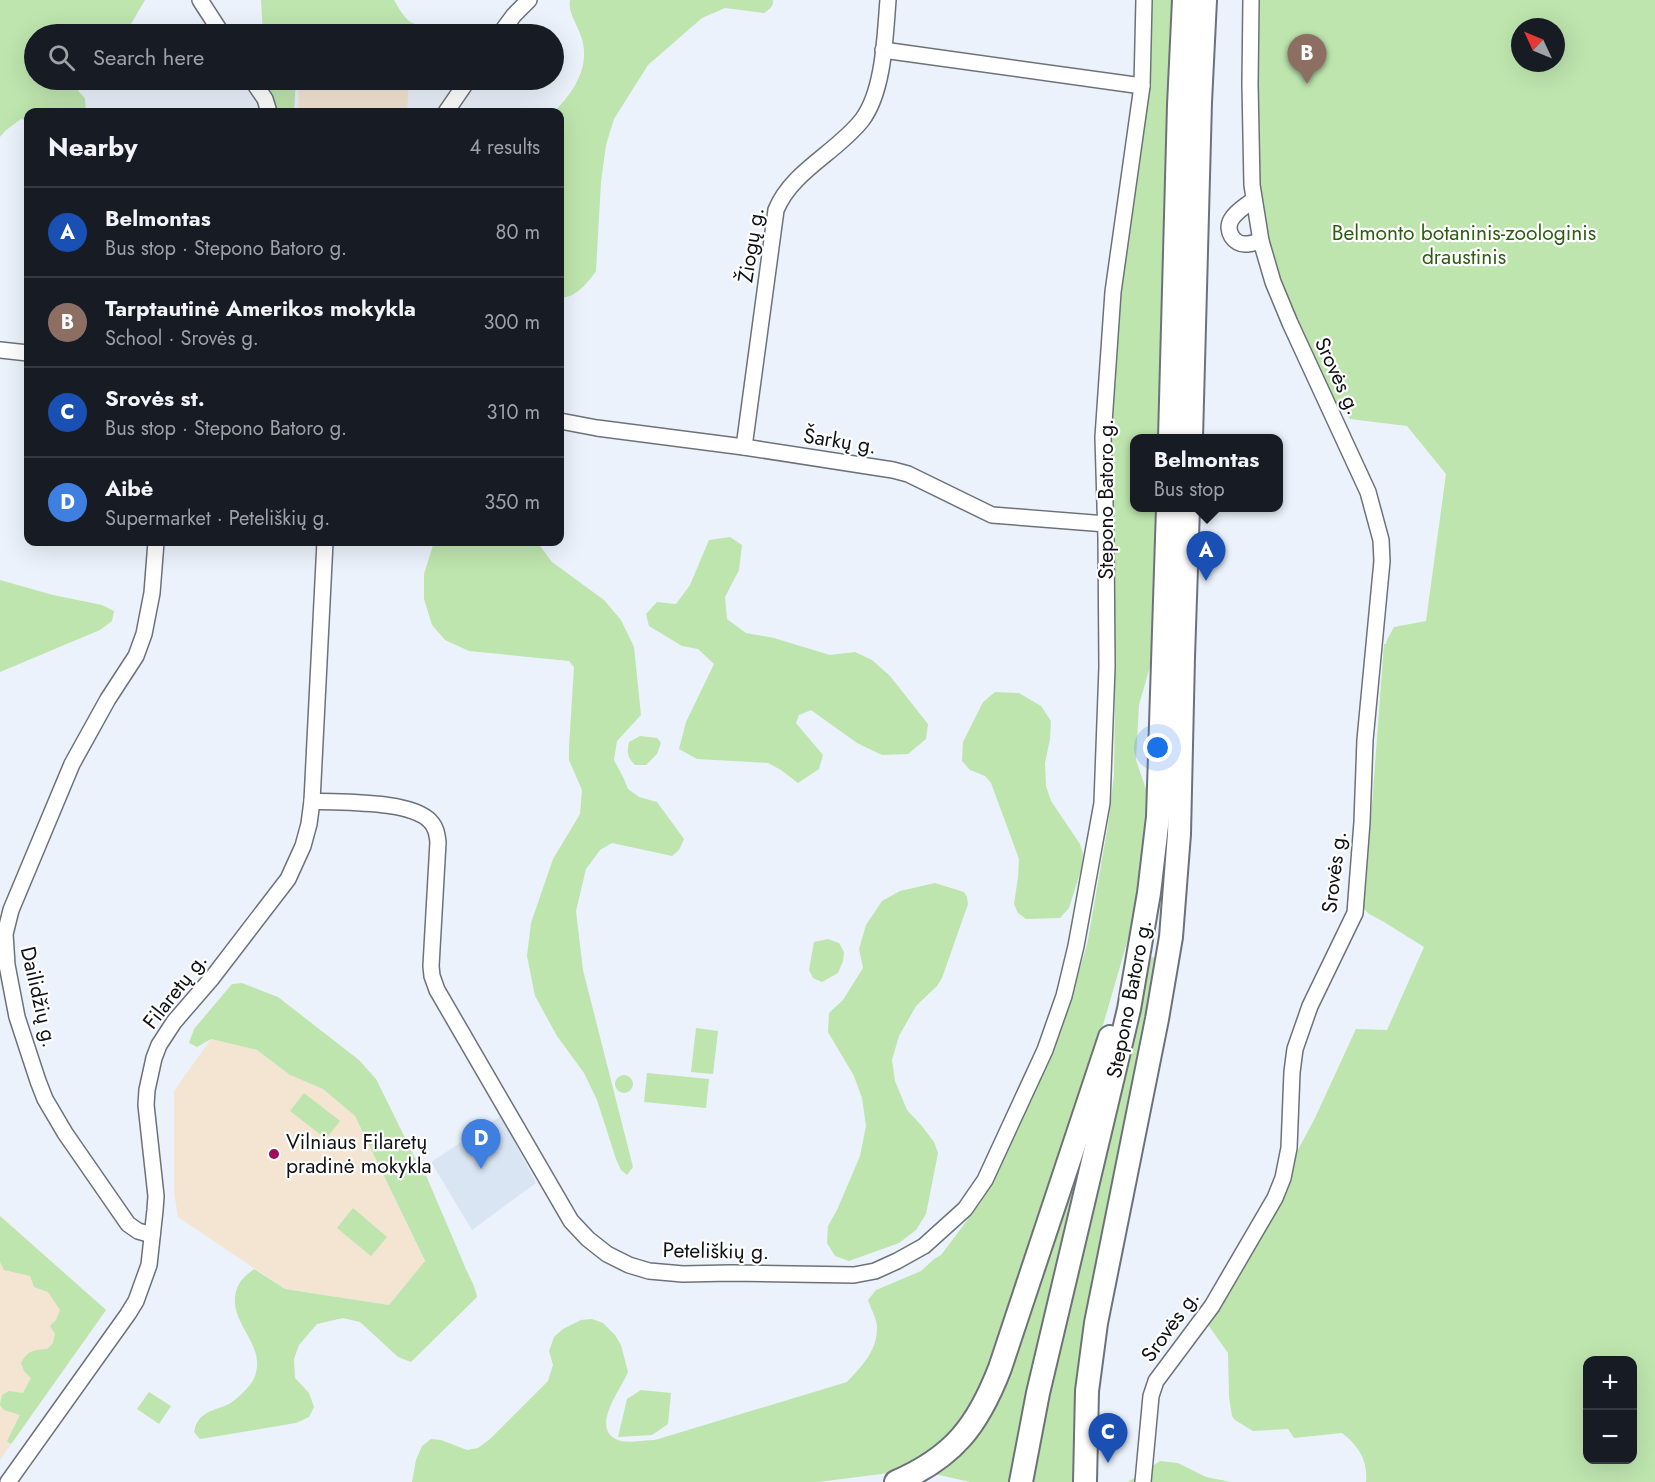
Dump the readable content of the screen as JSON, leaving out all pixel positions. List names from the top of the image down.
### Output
{
  "streets": {
    "main road": ["Stepono Batoro g."],
    "street": [
      "Žiogų g.",
      "Srovės g.",
      "Šarkų g.",
      "Filaretų g.",
      "Dailidžių g.",
      "Peteliškių g."
    ]
  },
  "crossings": [
    ["Žiogų g.", "Šarkų g."],
    ["Šarkų g.", "Stepono Batoro g."],
    ["Stepono Batoro g.", "Peteliškių g."],
    ["Filaretų g.", "Dailidžių g."],
    ["Filaretų g.", "Peteliškių g."]
  ],
  "parks": ["Belmonto botaninis-zoologinis draustinis"],
  "places": ["Vilniaus Filaretų pradinė mokykla"],
  "north": "top left",
  "page": {
    "search": "Search here",
    "pins": [
      "B",
      "A",
      "D",
      "C"
    ],
    "heading": ["Nearby", "4 results"],
    "list": [
      {
        "mark": "A",
        "name": "Belmontas",
        "note": "Bus stop · Stepono Batoro g.",
        "value": "80 m"
      },
      {
        "mark": "B",
        "name": "Tarptautinė Amerikos mokykla",
        "note": "School · Srovės g.",
        "value": "300 m"
      },
      {
        "mark": "C",
        "name": "Srovės st.",
        "note": "Bus stop · Stepono Batoro g.",
        "value": "310 m"
      },
      {
        "mark": "D",
        "name": "Aibė",
        "note": "Supermarket · Peteliškių g.",
        "value": "350 m"
      }
    ],
    "popup": ["Belmontas", "Bus stop"],
    "map_buttons": ["+", "−"]
  }
}
